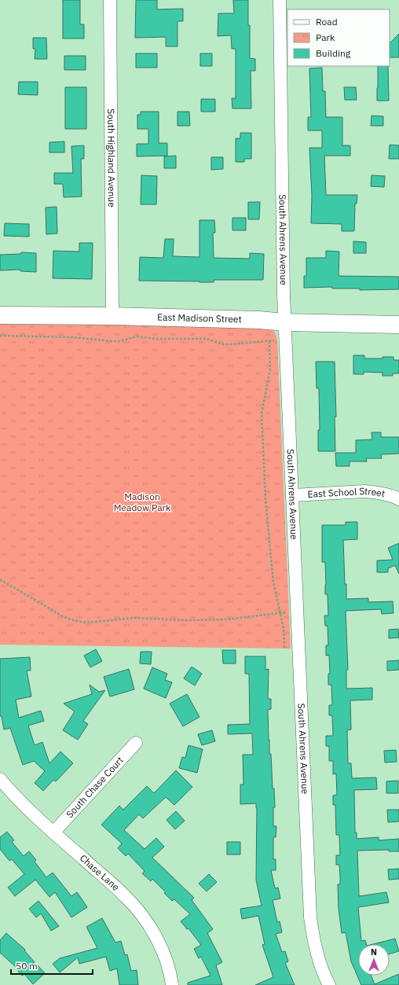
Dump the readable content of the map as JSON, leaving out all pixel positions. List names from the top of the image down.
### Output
{
  "streets": {
    "street": [
      "South Highland Avenue",
      "South Ahrens Avenue",
      "East Madison Street",
      "East School Street",
      "South Chase Court",
      "Chase Lane"
    ]
  },
  "crossings": [
    ["South Highland Avenue", "East Madison Street"],
    ["South Ahrens Avenue", "East Madison Street"],
    ["South Ahrens Avenue", "East School Street"],
    ["South Chase Court", "Chase Lane"]
  ],
  "parks": ["Madison Meadow Park"],
  "legend": ["Road", "Park", "Building"],
  "scale_bar": "50 m",
  "north": "top"
}
